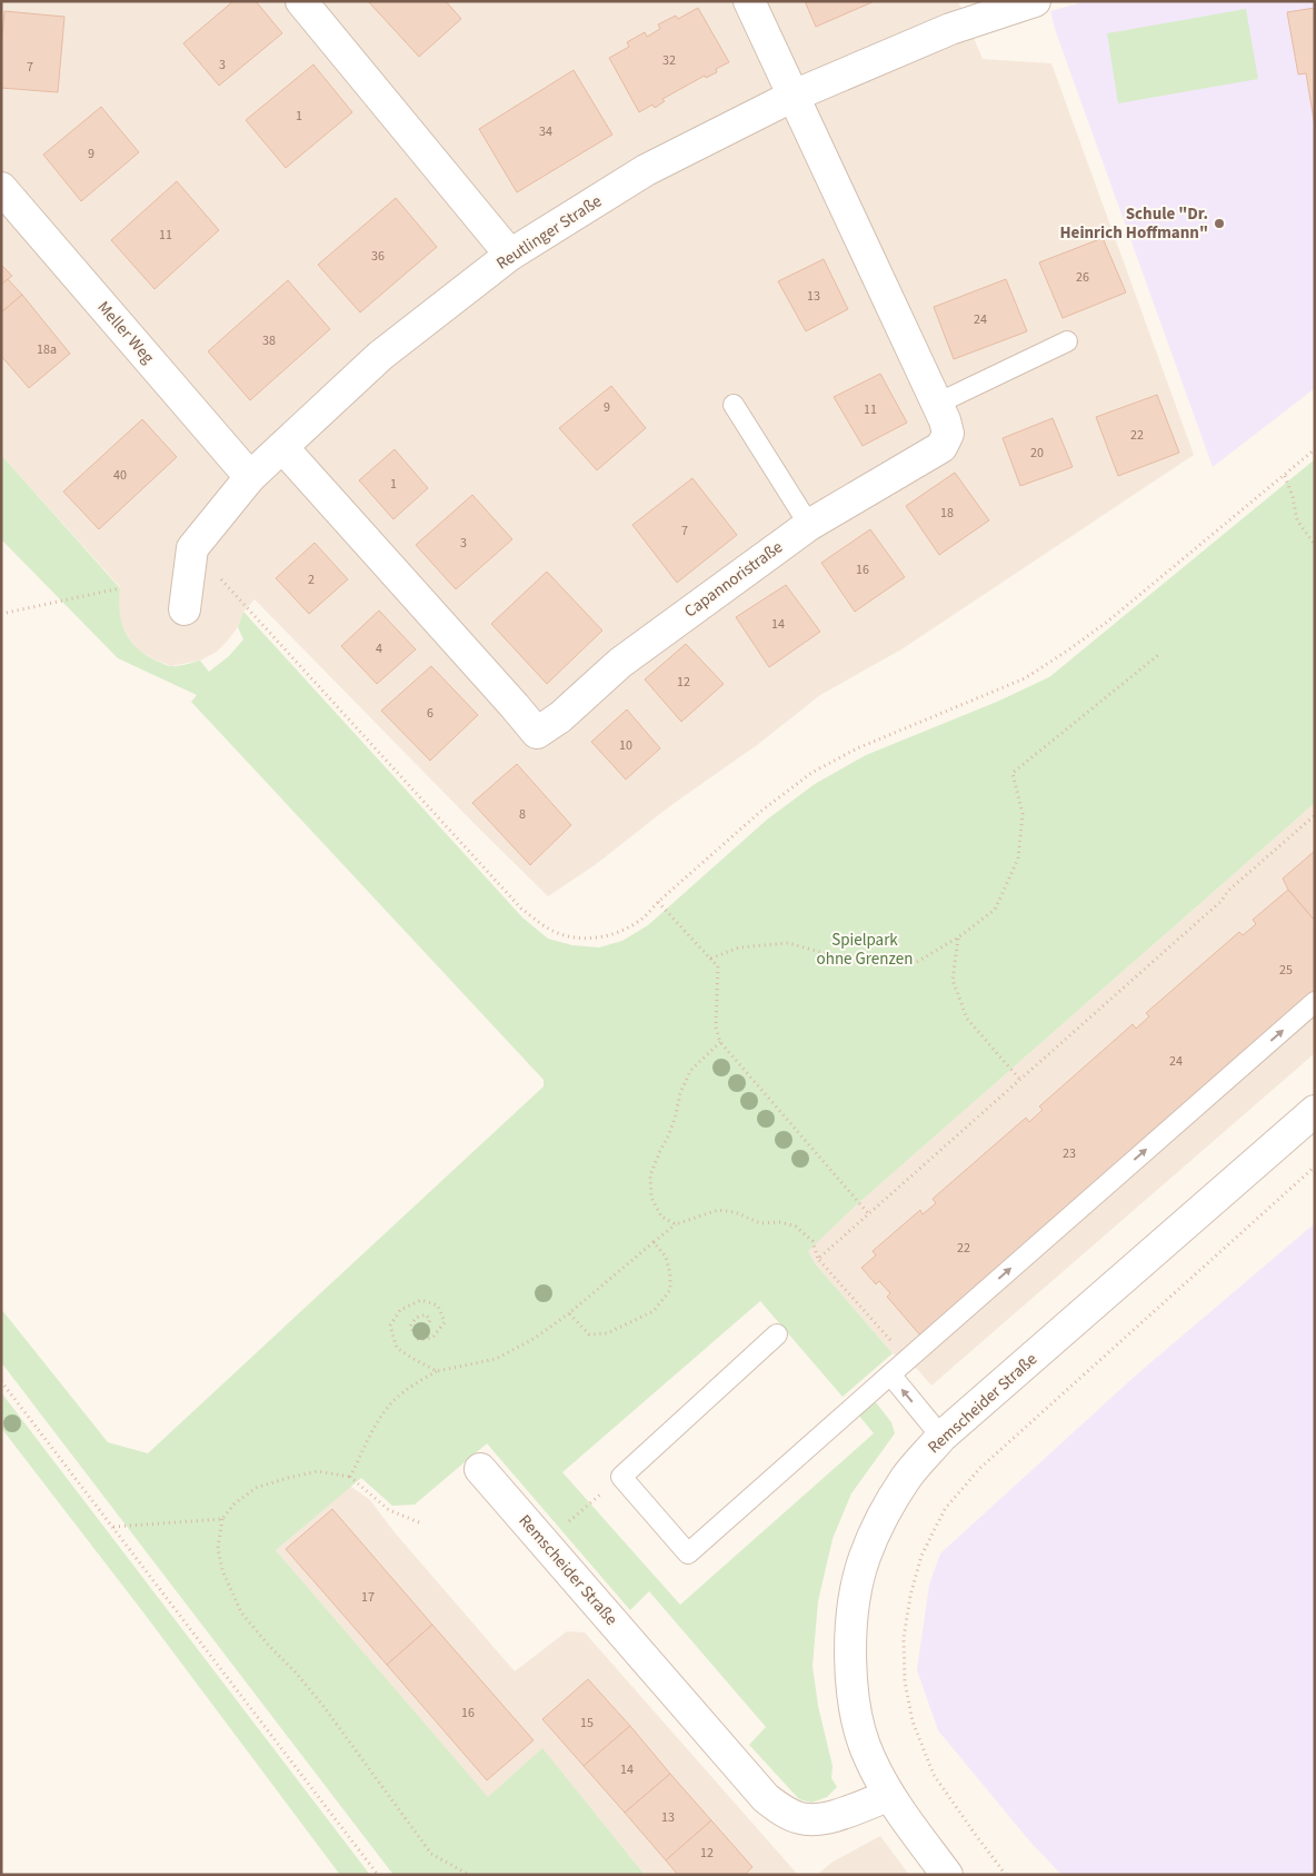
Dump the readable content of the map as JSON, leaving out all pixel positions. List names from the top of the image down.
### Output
{
  "streets": {
    "street": [
      "Reutlinger Straße",
      "Meller Weg",
      "Capannoristraße",
      "Remscheider Straße"
    ]
  },
  "crossings": [
    ["Reutlinger Straße", "Meller Weg"],
    ["Reutlinger Straße", "Capannoristraße"]
  ],
  "parks": ["Spielpark ohne Grenzen"],
  "places": ["Schule \"Dr. Heinrich Hoffmann\""],
  "house_numbers": [
    "32",
    "3",
    "7",
    "1",
    "34",
    "9",
    "11",
    "36",
    "26",
    "13",
    "24",
    "38",
    "18a",
    "9",
    "11",
    "22",
    "20",
    "40",
    "1",
    "18",
    "7",
    "3",
    "16",
    "2",
    "14",
    "4",
    "12",
    "6",
    "10",
    "8",
    "25",
    "24",
    "23",
    "22",
    "17",
    "16",
    "15",
    "14",
    "13",
    "12"
  ]
}
